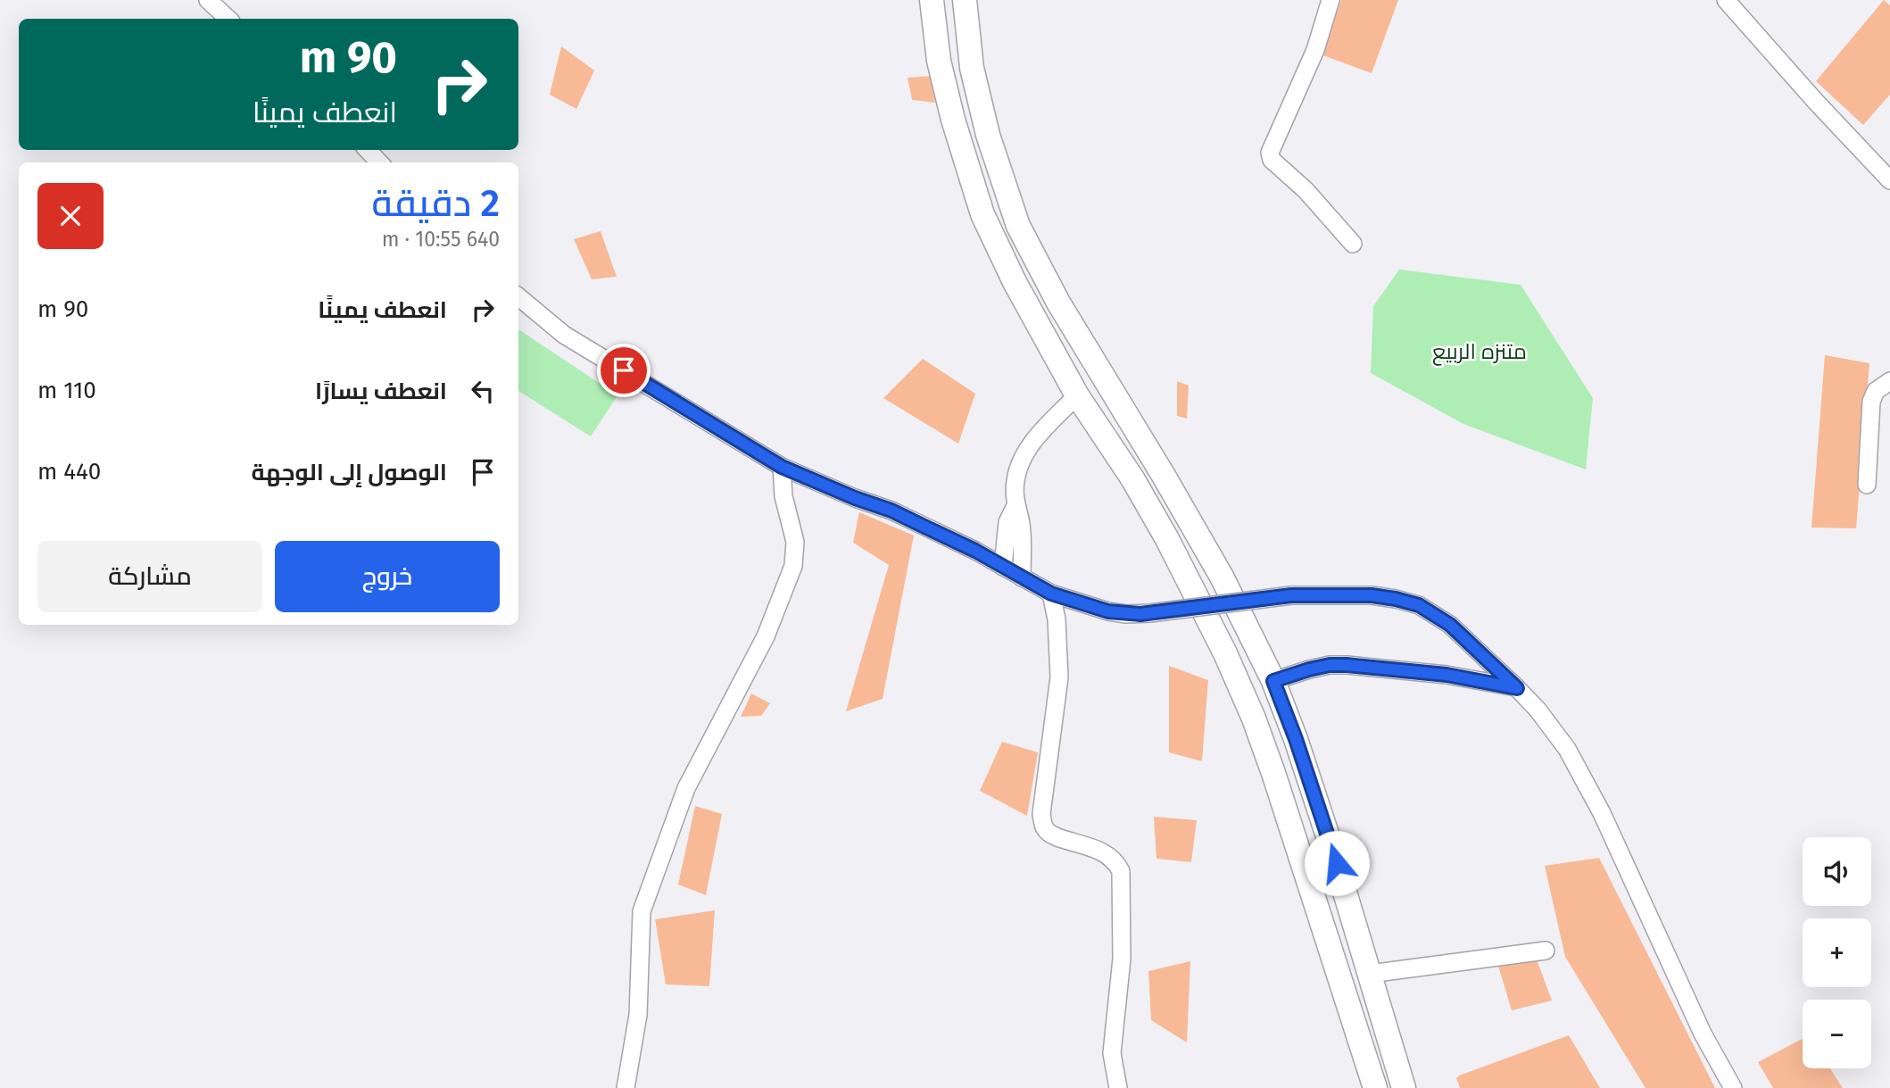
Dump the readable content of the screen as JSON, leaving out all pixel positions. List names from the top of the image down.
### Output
{
  "parks": ["متنزه الربيع"],
  "page": {
    "turn": ["90 m", "انعطف يمينًا"],
    "heading": ["2 دقيقة", "640 m · 10:55"],
    "list": [
      {
        "name": "انعطف يمينًا",
        "value": "90 m"
      },
      {
        "name": "انعطف يسارًا",
        "value": "110 m"
      },
      {
        "name": "الوصول إلى الوجهة",
        "value": "440 m"
      }
    ],
    "buttons": ["خروج", "مشاركة"],
    "map_buttons": ["+", "−"]
  }
}
